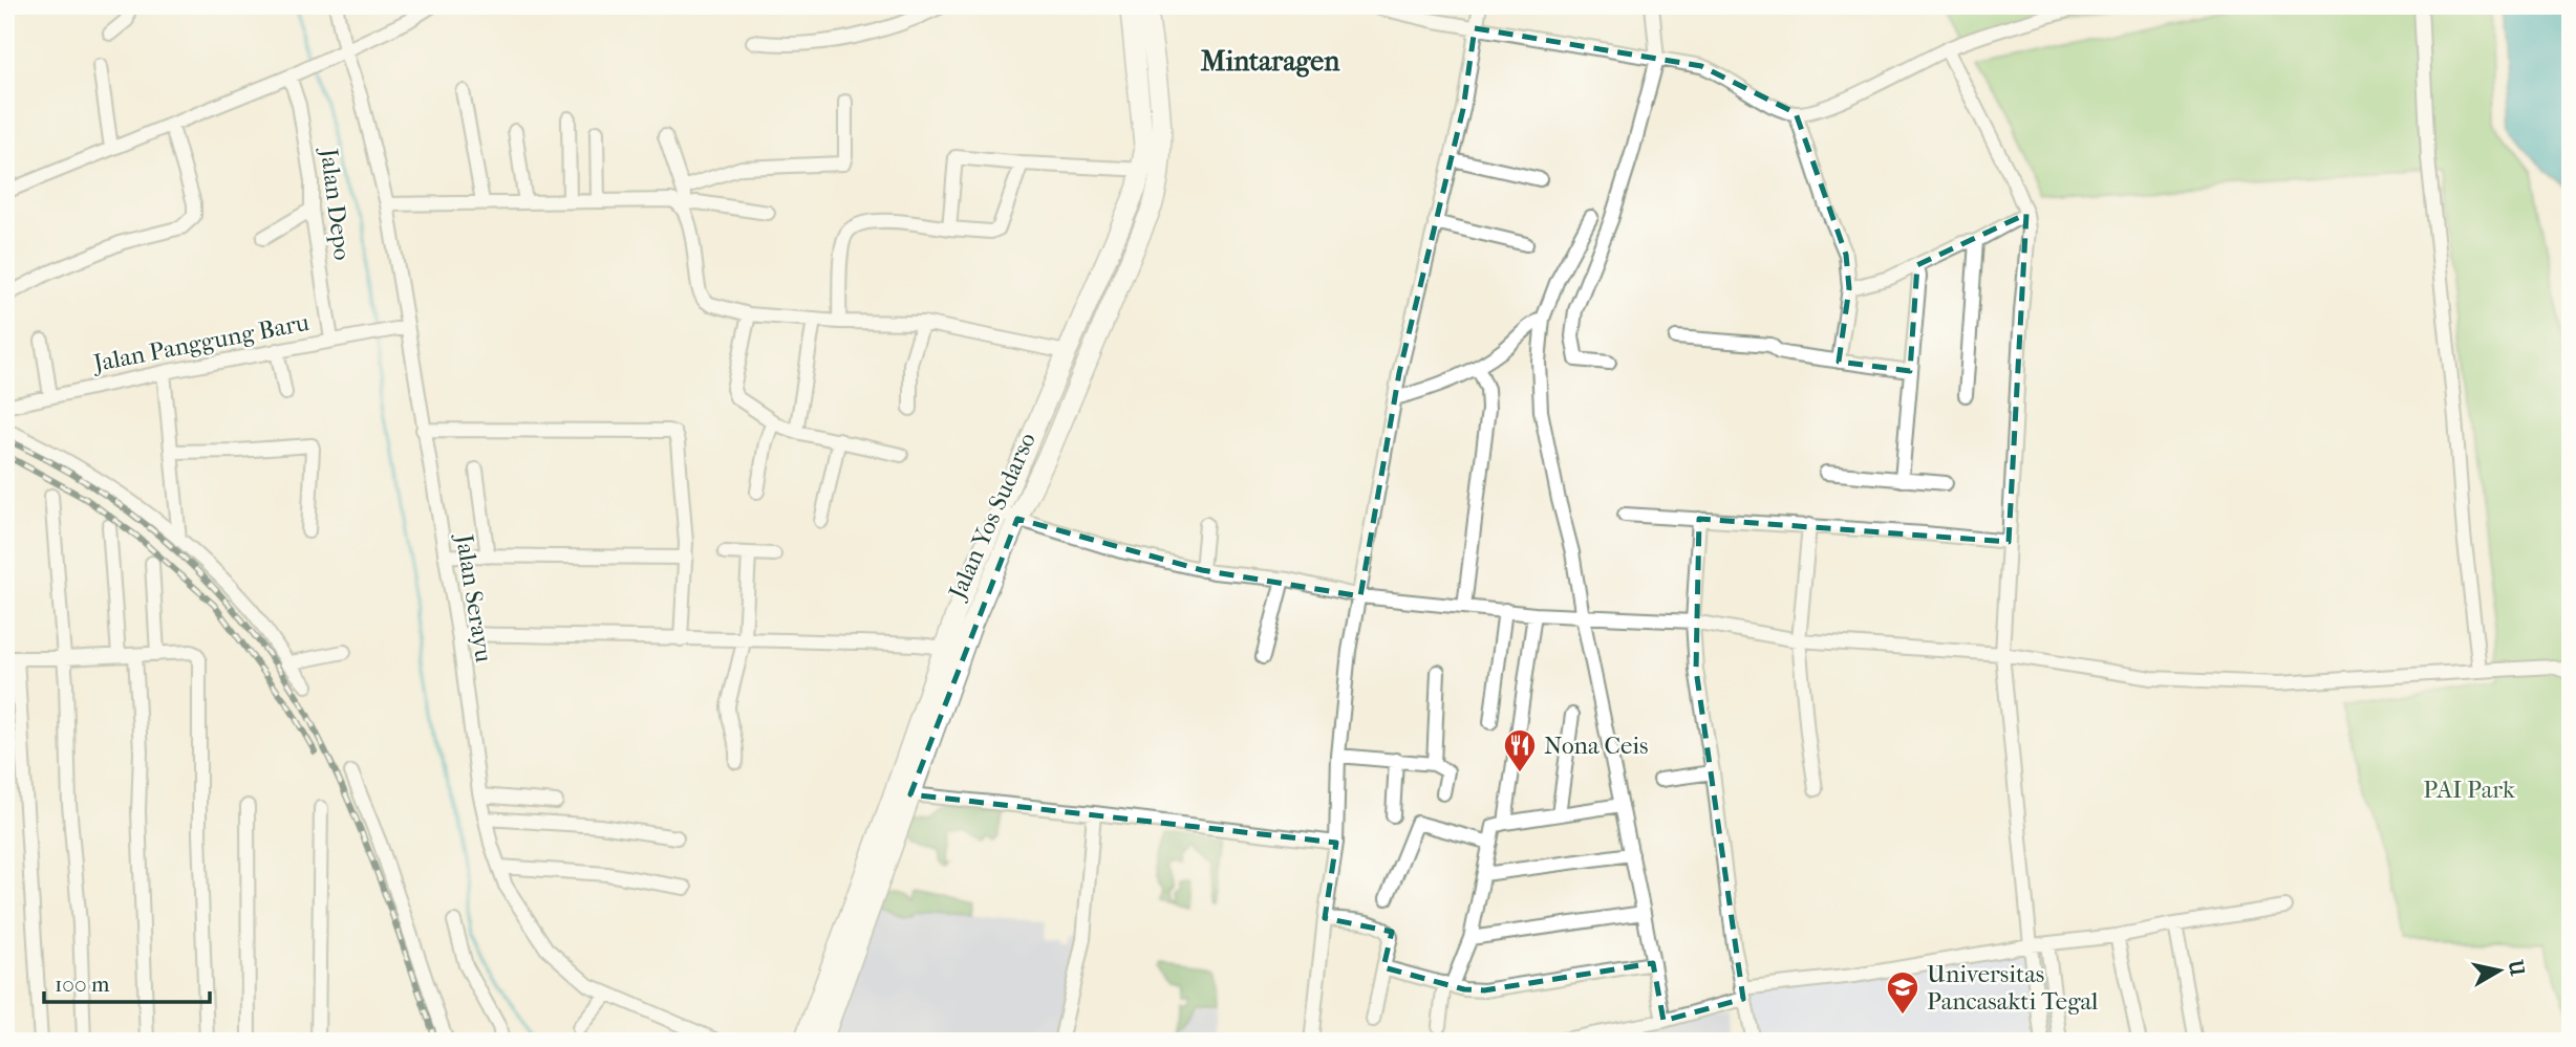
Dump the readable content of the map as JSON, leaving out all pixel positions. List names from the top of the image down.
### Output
{
  "streets": {
    "highway": ["Jalan Yos Sudarso"],
    "street": ["Jalan Depo", "Jalan Panggung Baru", "Jalan Serayu"]
  },
  "crossings": [
    ["Jalan Depo", "Jalan Panggung Baru"],
    ["Jalan Panggung Baru", "Jalan Serayu"]
  ],
  "districts": ["Mintaragen"],
  "parks": ["PAI Park"],
  "places": {
    "restaurant": ["Nona Ceis"],
    "school or university": ["Universitas Pancasakti Tegal"]
  },
  "scale_bar": "100 m",
  "north": "right"
}
